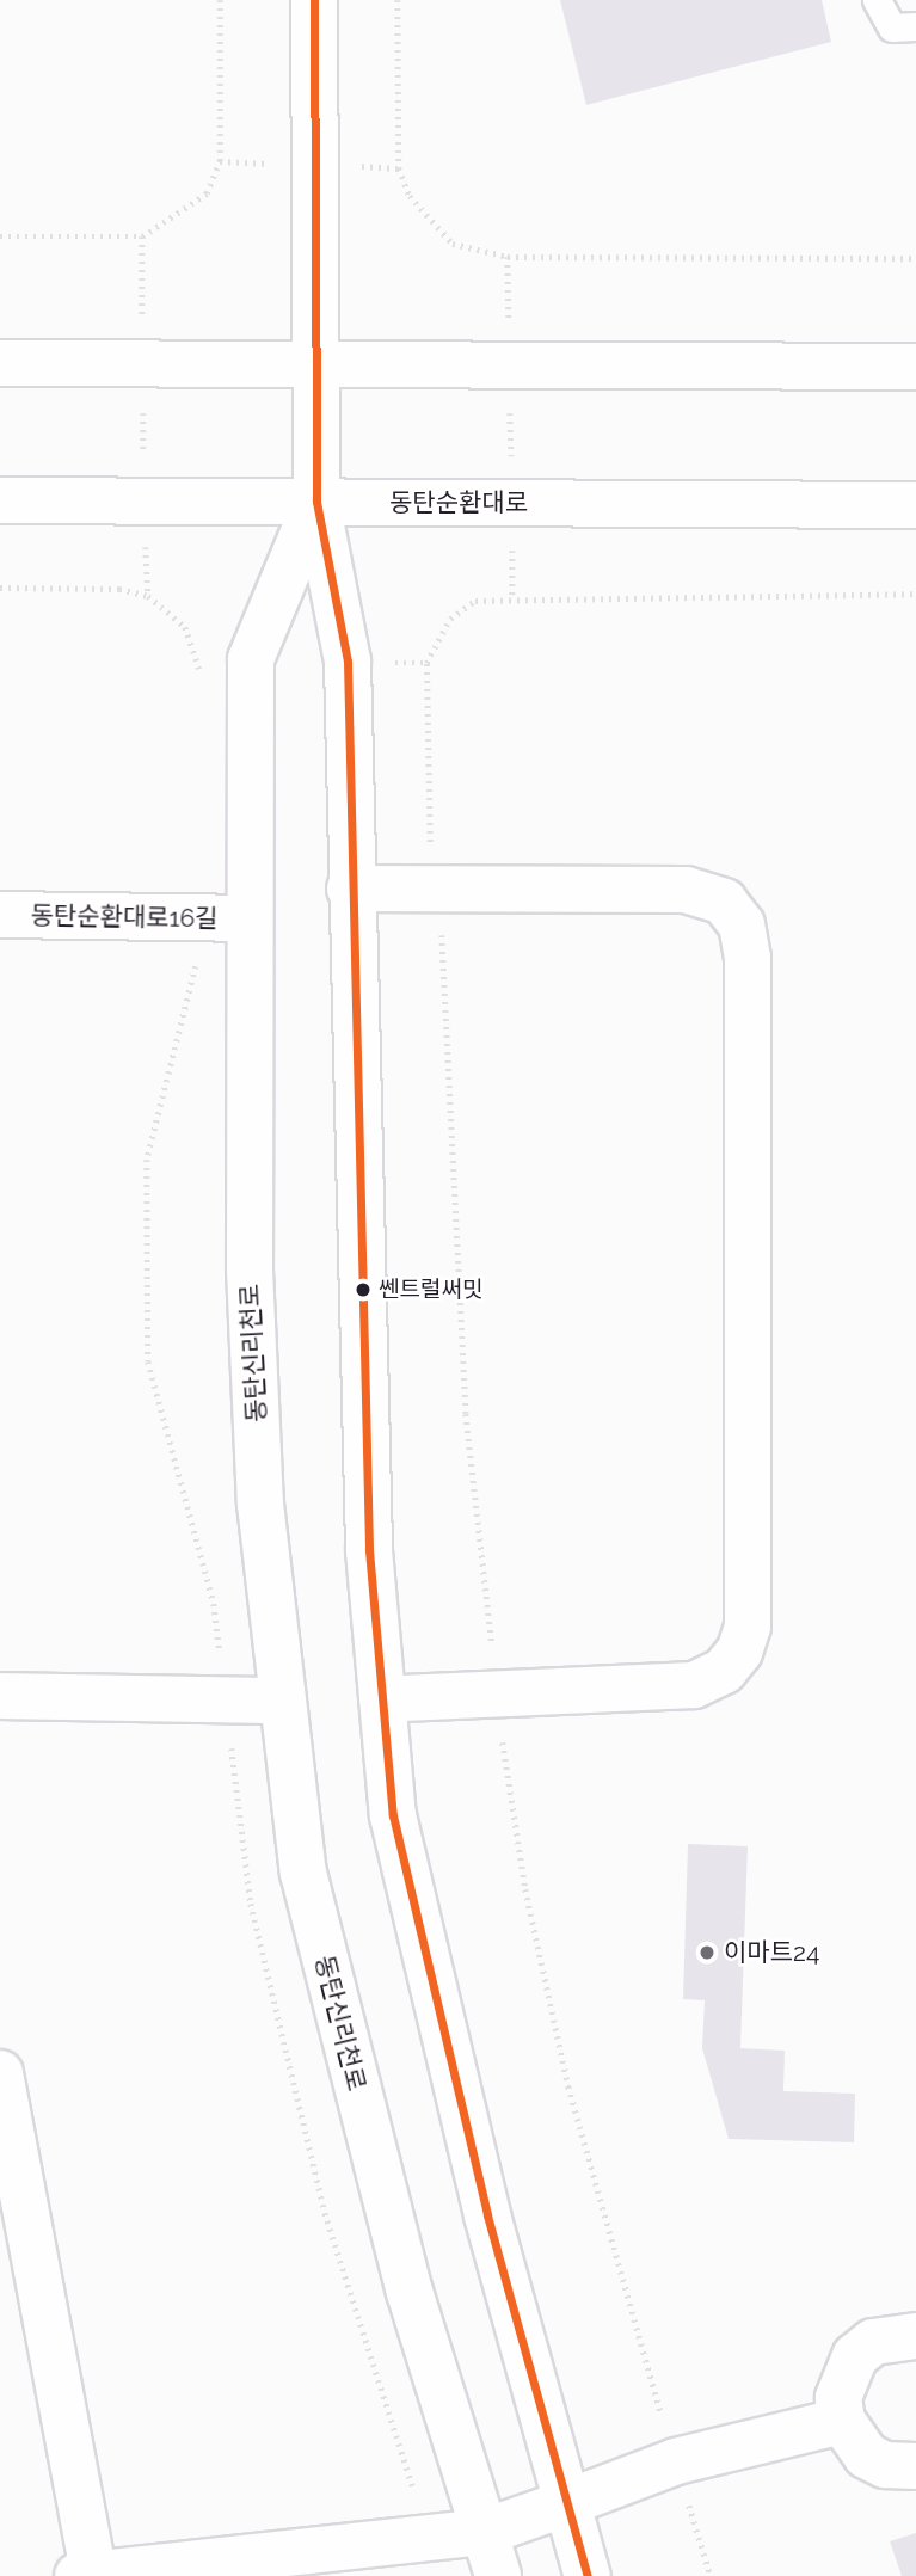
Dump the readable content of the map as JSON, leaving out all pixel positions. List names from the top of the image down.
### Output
{
  "streets": {
    "main road": ["동탄순환대로", "동탄순환대로16길", "동탄신리천로"]
  },
  "crossings": [
    ["동탄순환대로", "동탄신리천로"],
    ["동탄순환대로16길", "동탄신리천로"]
  ],
  "places": ["쎈트럴써밋", "이마트24"]
}
